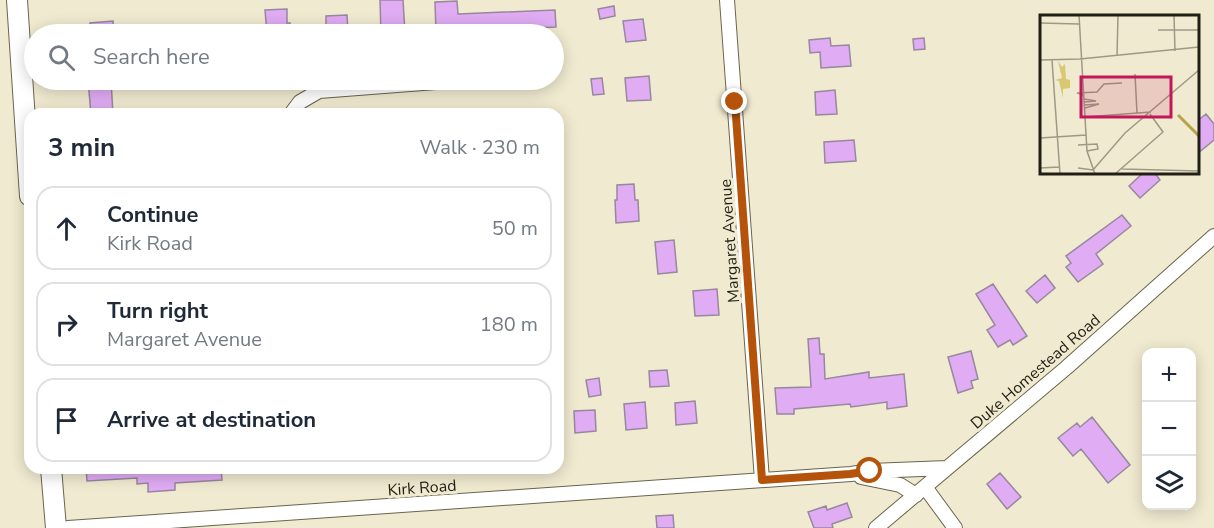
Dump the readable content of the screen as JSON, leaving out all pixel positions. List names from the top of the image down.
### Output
{
  "streets": {
    "street": ["Margaret Avenue", "Duke Homestead Road", "Kirk Road"]
  },
  "crossings": [
    ["Margaret Avenue", "Kirk Road"],
    ["Duke Homestead Road", "Kirk Road"]
  ],
  "page": {
    "search": "Search here",
    "heading": ["3 min", "Walk · 230 m"],
    "list": [
      ["Continue", "Kirk Road", "50 m"],
      ["Turn right", "Margaret Avenue", "180 m"],
      "Arrive at destination"
    ],
    "map_buttons": ["+", "−"]
  }
}
